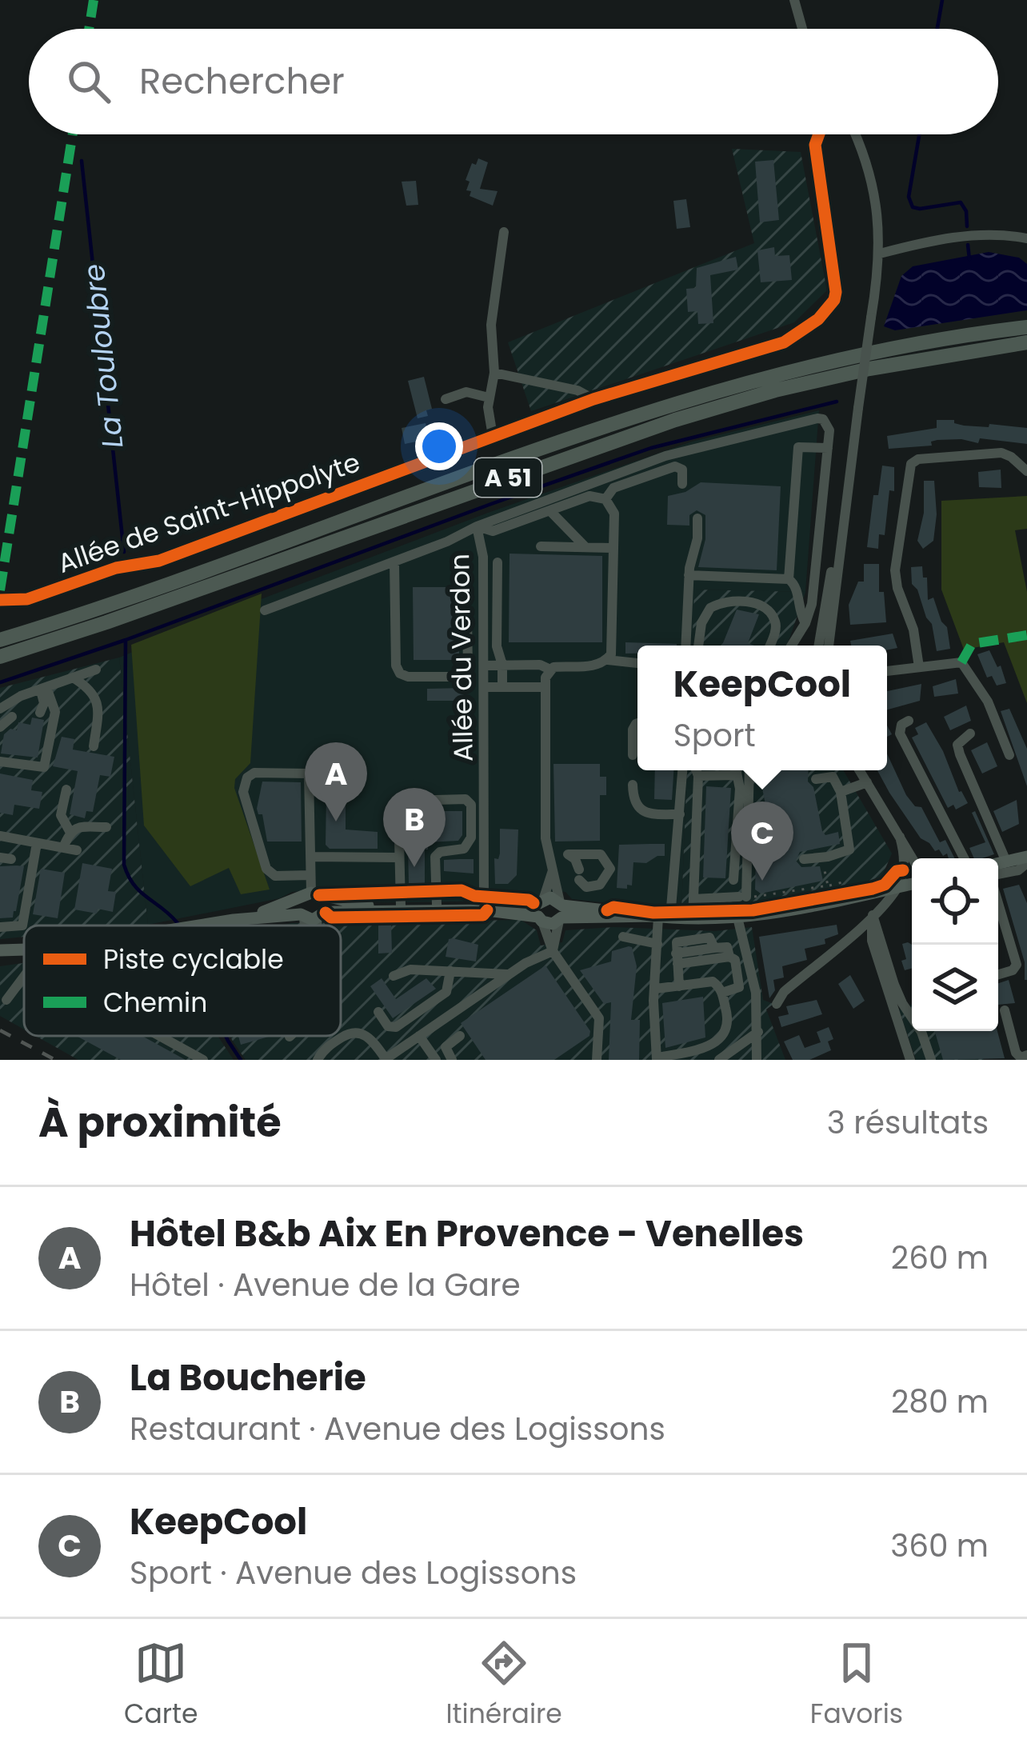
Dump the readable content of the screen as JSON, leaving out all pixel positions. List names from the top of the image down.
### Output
{
  "streets": {
    "highway": ["A 51"],
    "street": ["Allée de Saint-Hippolyte", "Allée du Verdon"]
  },
  "water": ["La Touloubre"],
  "legend": ["Piste cyclable", "Chemin"],
  "page": {
    "search": "Rechercher",
    "popup": ["KeepCool", "Sport"],
    "pins": ["A", "B", "C"],
    "heading": ["À proximité", "3 résultats"],
    "list": [
      {
        "mark": "A",
        "name": "Hôtel B&b Aix En Provence - Venelles",
        "note": "Hôtel · Avenue de la Gare",
        "value": "260 m"
      },
      {
        "mark": "B",
        "name": "La Boucherie",
        "note": "Restaurant · Avenue des Logissons",
        "value": "280 m"
      },
      {
        "mark": "C",
        "name": "KeepCool",
        "note": "Sport · Avenue des Logissons",
        "value": "360 m"
      }
    ],
    "nav": ["Carte", "Itinéraire", "Favoris"]
  }
}
